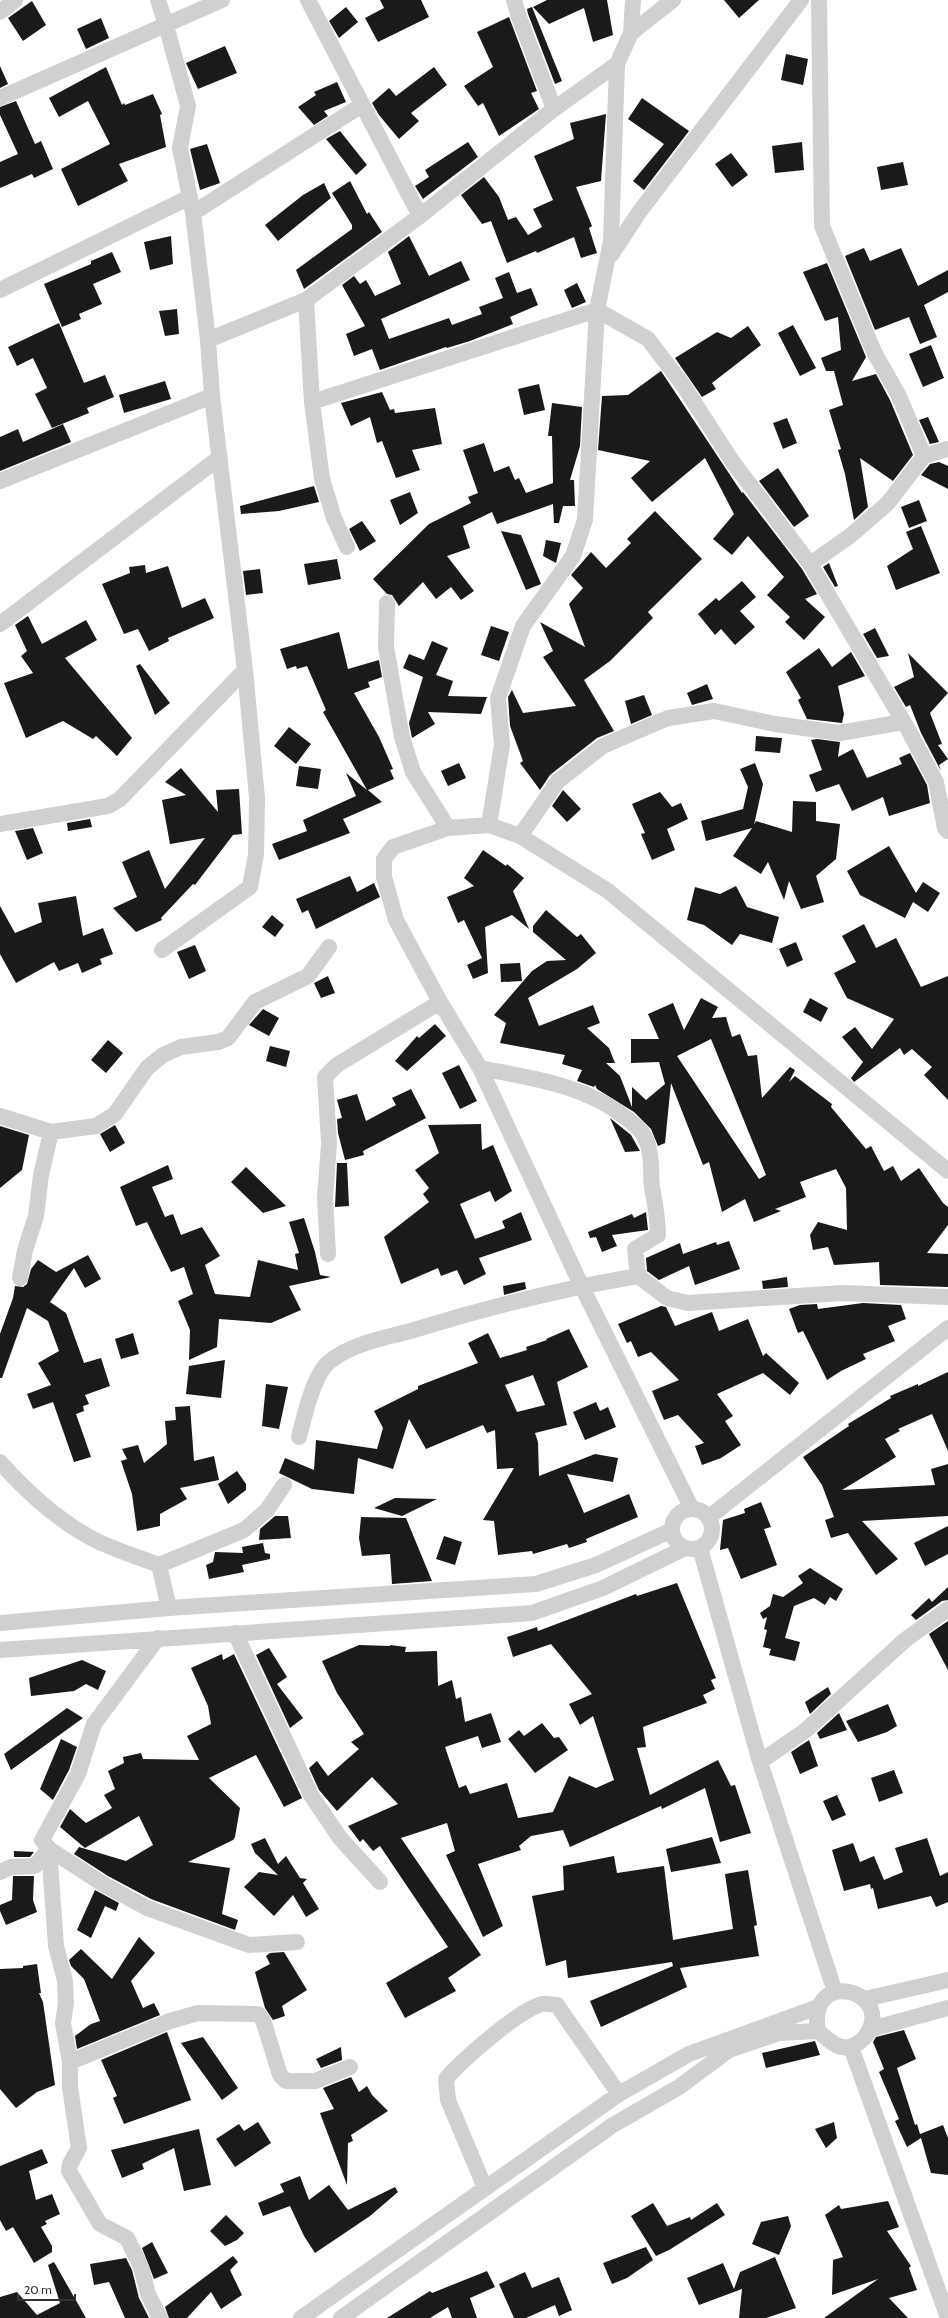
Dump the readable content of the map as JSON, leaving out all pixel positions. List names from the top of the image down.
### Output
{
  "scale_bar": "20 m"
}
